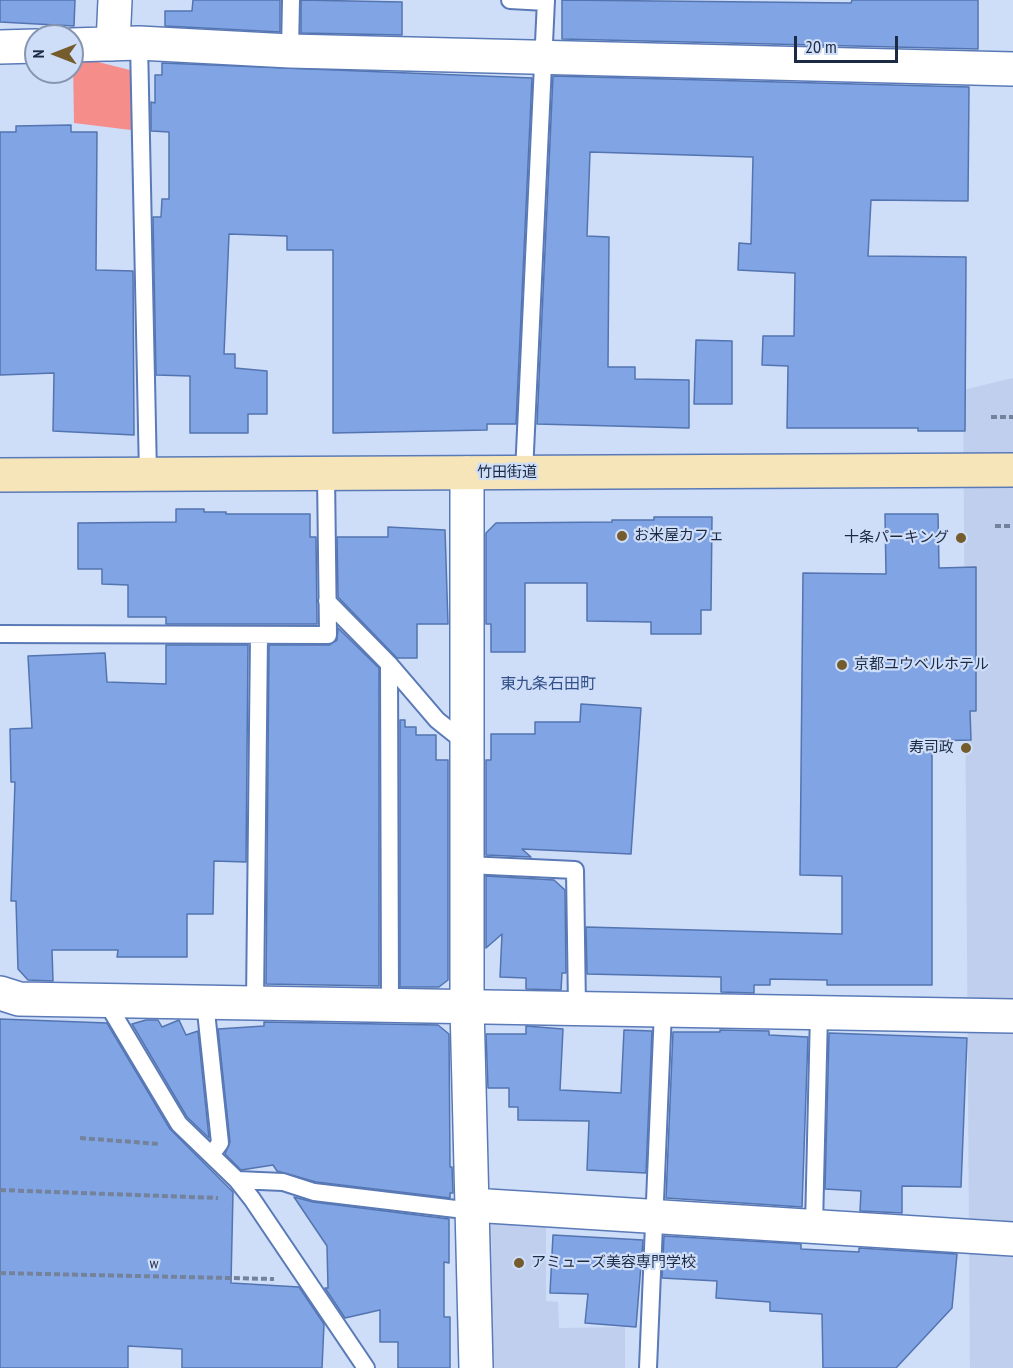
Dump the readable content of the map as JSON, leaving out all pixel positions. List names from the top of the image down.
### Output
{
  "streets": {
    "main road": ["竹田街道"],
    "path": ["w"]
  },
  "districts": ["東九条石田町"],
  "places": [
    "お米屋カフェ",
    "十条パーキング",
    "京都ユウベルホテル",
    "寿司政",
    "アミューズ美容専門学校"
  ],
  "scale_bar": "20 m",
  "north": "left"
}
